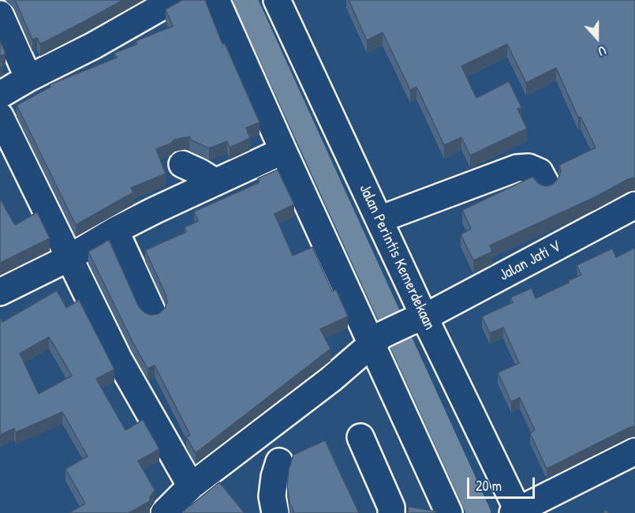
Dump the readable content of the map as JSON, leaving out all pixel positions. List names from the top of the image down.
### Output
{
  "streets": {
    "street": ["Jalan Perintis Kemerdekaan", "Jalan Jati V"]
  },
  "crossings": [
    ["Jalan Perintis Kemerdekaan", "Jalan Jati V"]
  ],
  "scale_bar": "20 m",
  "north": "bottom"
}
